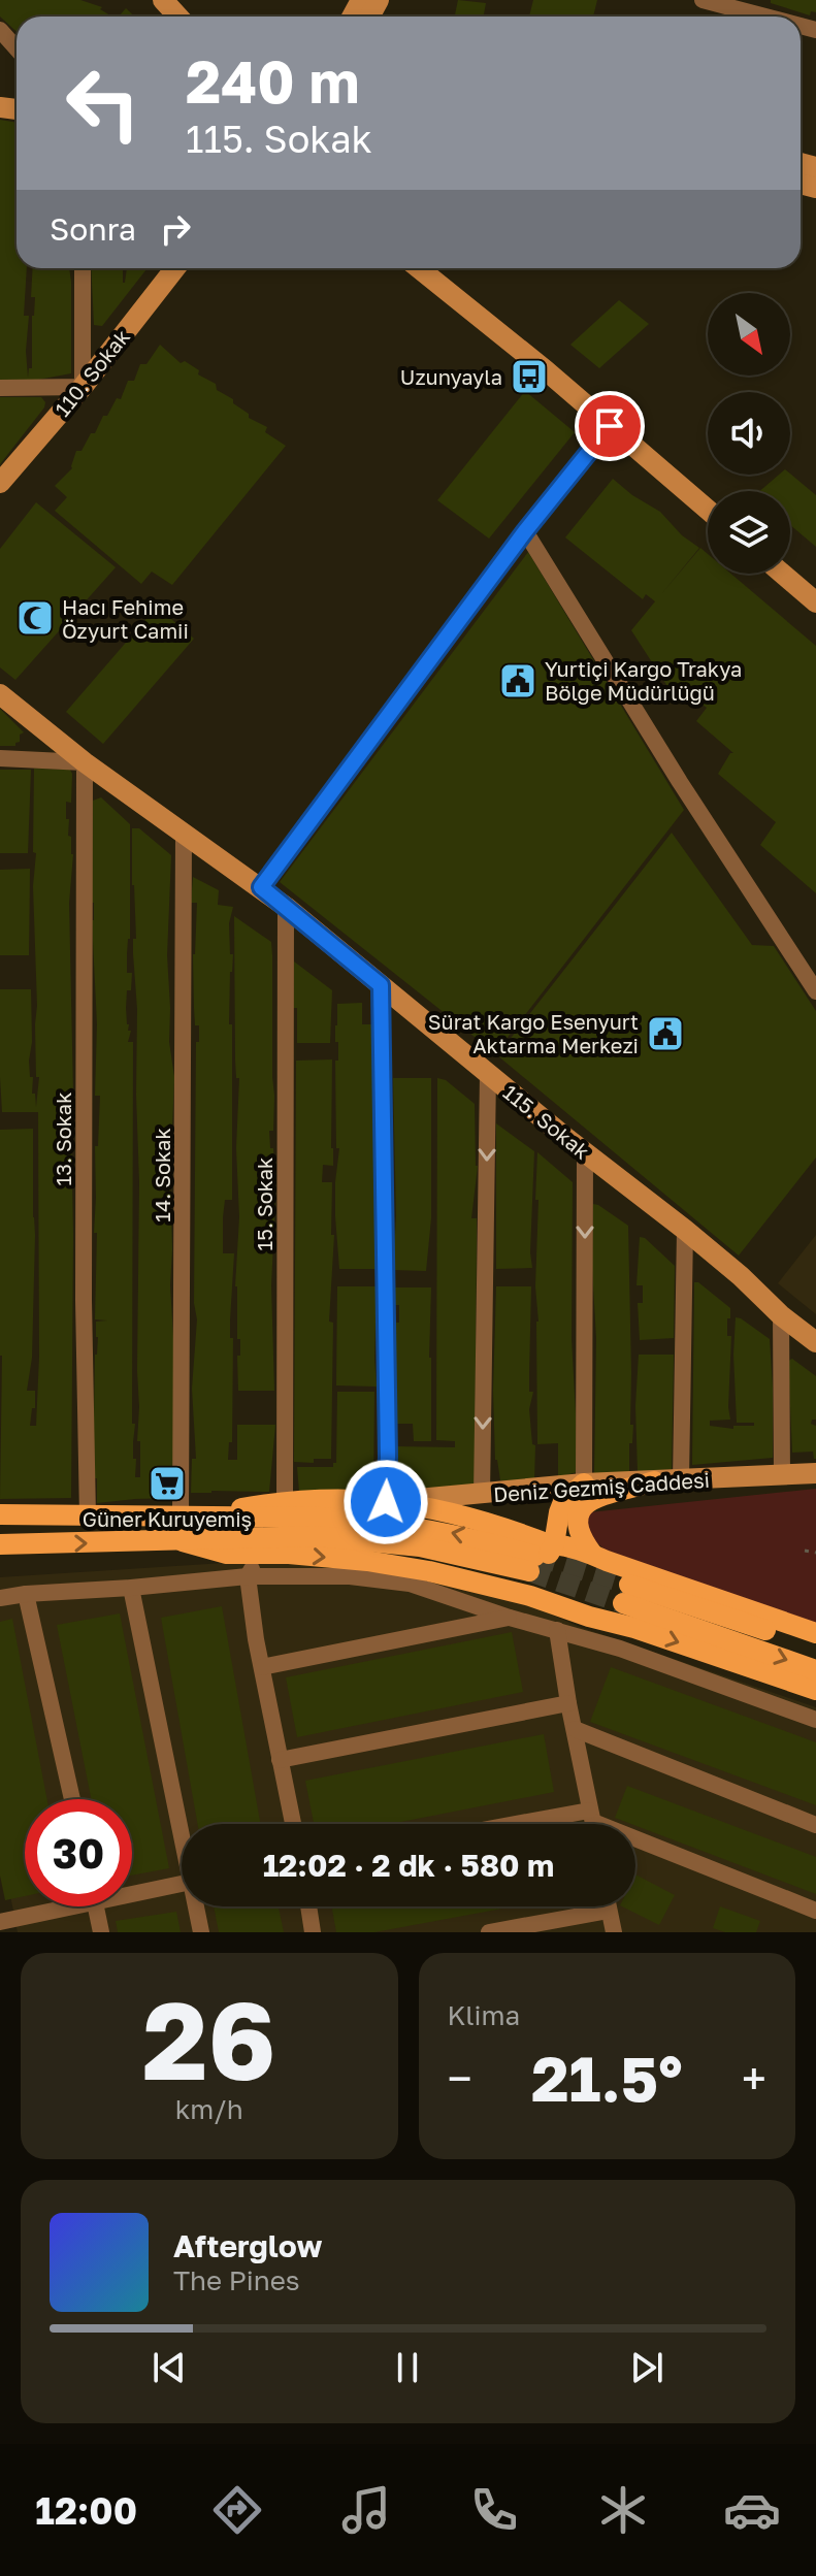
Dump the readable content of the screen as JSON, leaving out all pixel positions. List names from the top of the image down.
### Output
{
  "streets": {
    "street": [
      "110. Sokak",
      "115. Sokak",
      "13. Sokak",
      "14. Sokak",
      "15. Sokak",
      "Deniz Gezmiş Caddesi"
    ]
  },
  "crossings": [
    ["115. Sokak", "13. Sokak"],
    ["115. Sokak", "14. Sokak"],
    ["115. Sokak", "15. Sokak"]
  ],
  "places": {
    "bus stop": ["Uzunyayla"],
    "mosque": ["Hacı Fehime Özyurt Camii"],
    "public building": ["Yurtiçi Kargo Trakya Bölge Müdürlüğü", "Sürat Kargo Esenyurt Aktarma Merkezi"],
    "supermarket": ["Güner Kuruyemiş"]
  },
  "north": "bottom right",
  "page": {
    "turn": ["240 m", "115. Sokak"],
    "then": "Sonra",
    "limit": "30",
    "trip": "12:02 · 2 dk · 580 m",
    "tile": [
      ["26", "km/h"],
      "Klima"
    ],
    "heat": ["−", "21.5°", "+"],
    "song": ["Afterglow", "The Pines"],
    "tabs": "12:00"
  }
}
